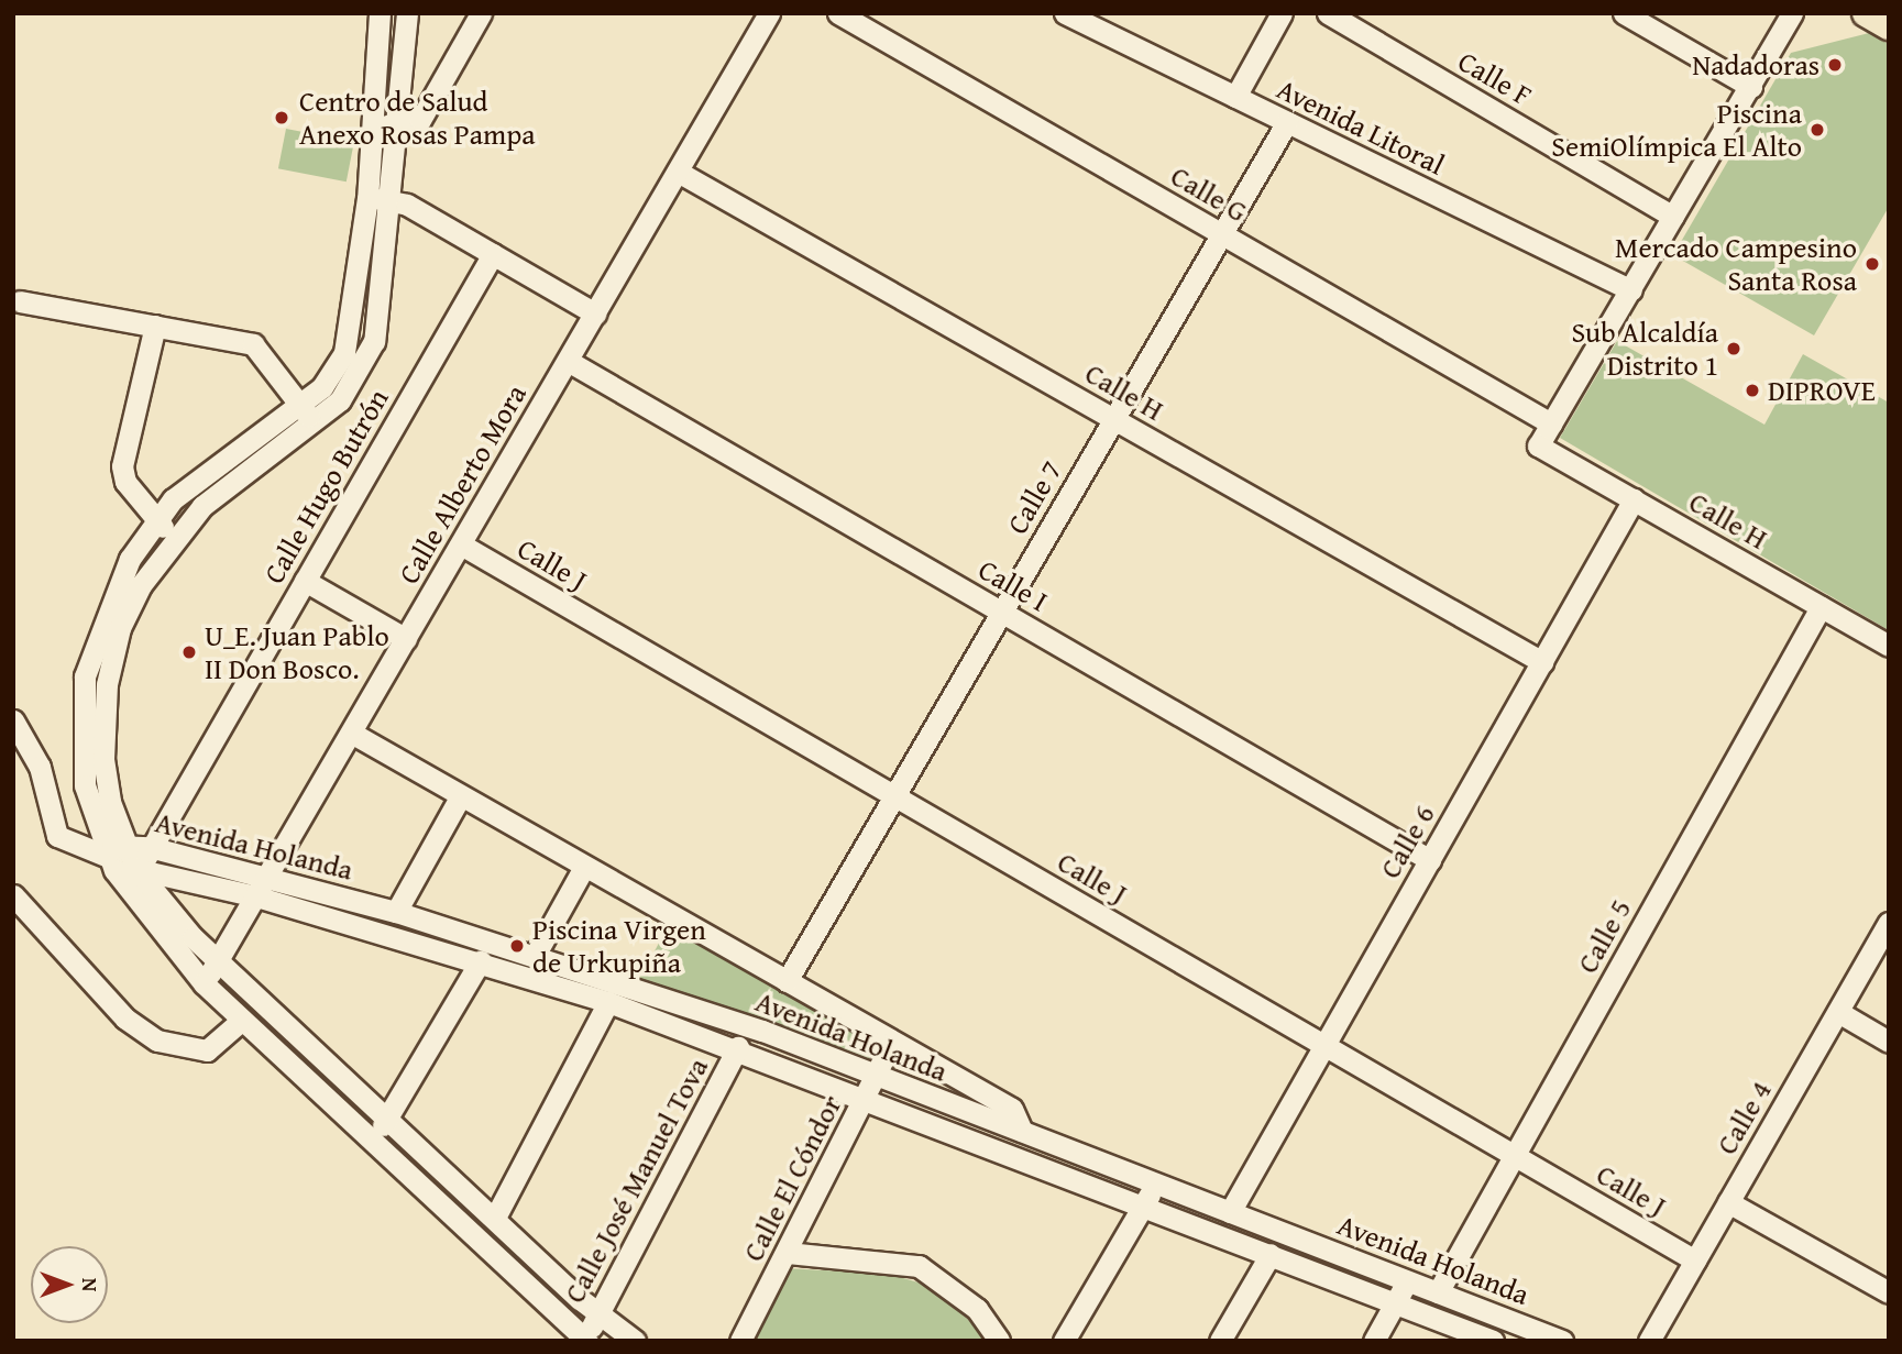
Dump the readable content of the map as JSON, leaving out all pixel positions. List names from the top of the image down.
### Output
{
  "streets": {
    "street": [
      "Calle F",
      "Avenida Litoral",
      "Calle G",
      "Calle H",
      "Calle Alberto Mora",
      "Calle Hugo Butrón",
      "Calle 7",
      "Calle J",
      "Calle I",
      "Calle 6",
      "Avenida Holanda",
      "Calle 5",
      "Calle 4",
      "Calle El Cóndor",
      "Calle José Manuel Tova"
    ]
  },
  "crossings": [
    ["Avenida Litoral", "Calle 7"],
    ["Calle G", "Calle H"],
    ["Calle G", "Calle 7"],
    ["Calle H", "Calle Alberto Mora"],
    ["Calle H", "Calle 7"],
    ["Calle H", "Calle 6"],
    ["Calle H", "Calle 5"],
    ["Calle Alberto Mora", "Calle J"],
    ["Calle Alberto Mora", "Calle I"],
    ["Calle Alberto Mora", "Avenida Holanda"],
    ["Calle Hugo Butrón", "Avenida Holanda"],
    ["Calle 7", "Calle J"],
    ["Calle 7", "Calle I"],
    ["Calle J", "Calle 6"],
    ["Calle J", "Calle 5"],
    ["Calle J", "Calle 4"],
    ["Calle I", "Calle 6"],
    ["Calle 6", "Avenida Holanda"],
    ["Avenida Holanda", "Calle 5"],
    ["Avenida Holanda", "Calle El Cóndor"],
    ["Avenida Holanda", "Calle José Manuel Tova"]
  ],
  "places": [
    "Nadadoras",
    "Centro de Salud Anexo Rosas Pampa",
    "Piscina SemiOlímpica El Alto",
    "Mercado Campesino Santa Rosa",
    "Sub Alcaldía Distrito 1",
    "DIPROVE",
    "U_E. Juan Pablo II Don Bosco.",
    "Piscina Virgen de Urkupiña"
  ],
  "north": "right"
}
